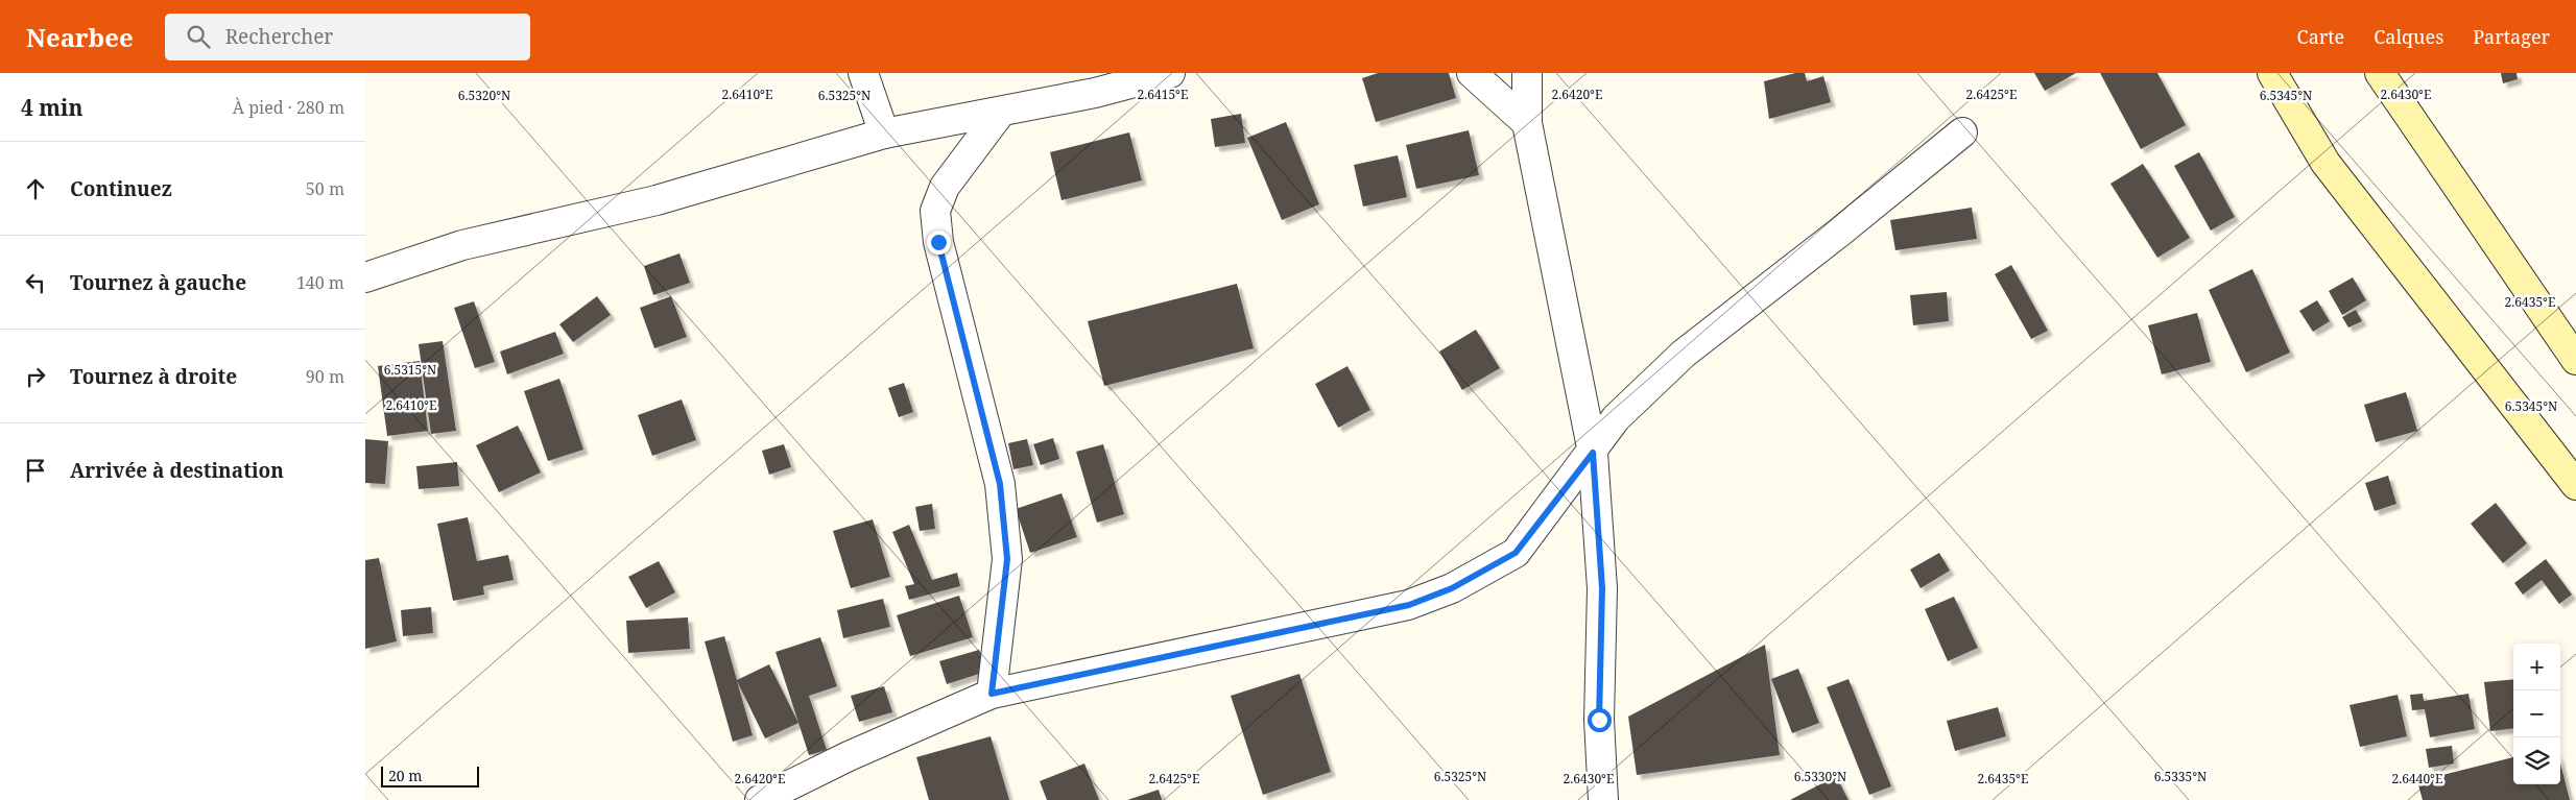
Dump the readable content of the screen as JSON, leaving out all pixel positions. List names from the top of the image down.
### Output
{
  "scale_bar": "20 m",
  "page": {
    "header": "Nearbee",
    "search": "Rechercher",
    "nav": ["Carte", "Calques", "Partager"],
    "heading": ["4 min", "À pied · 280 m"],
    "list": [
      ["Continuez", "50 m"],
      ["Tournez à gauche", "140 m"],
      ["Tournez à droite", "90 m"],
      "Arrivée à destination"
    ],
    "map_buttons": ["+", "−"],
    "scale": "20 m"
  },
  "coordinates": [
    "2.6410°E",
    "2.6415°E",
    "2.6420°E",
    "2.6425°E",
    "2.6430°E",
    "6.5320°N",
    "6.5325°N",
    "6.5345°N",
    "2.6435°E",
    "6.5315°N",
    "6.5330°N",
    "6.5335°N",
    "2.6440°E"
  ]
}
